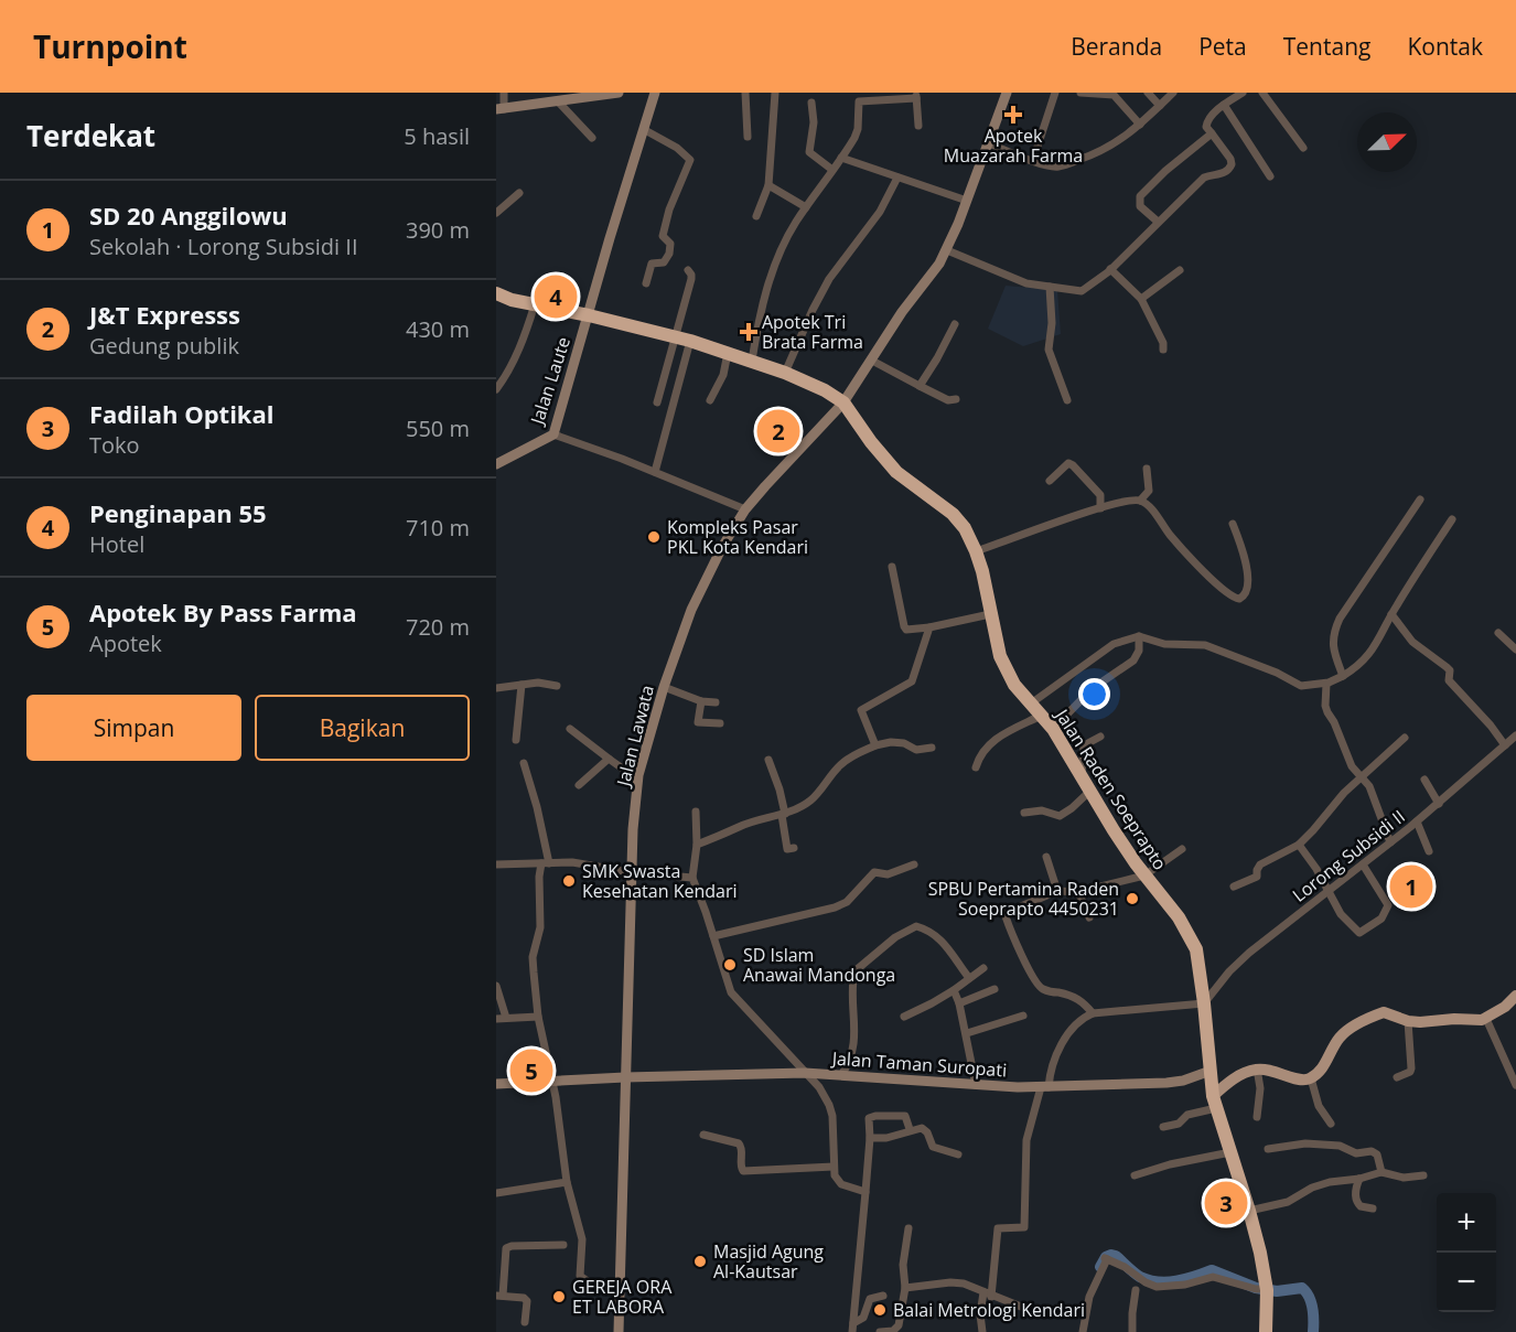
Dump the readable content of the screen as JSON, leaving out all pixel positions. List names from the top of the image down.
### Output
{
  "streets": {
    "highway": ["Jalan Raden Soeprapto"],
    "street": [
      "Jalan Laute",
      "Jalan Lawata",
      "Lorong Subsidi II",
      "Jalan Taman Suropati"
    ]
  },
  "crossings": [
    ["Jalan Laute", "Jalan Raden Soeprapto"],
    ["Jalan Lawata", "Jalan Raden Soeprapto"],
    ["Jalan Lawata", "Jalan Taman Suropati"],
    ["Jalan Raden Soeprapto", "Lorong Subsidi II"],
    ["Jalan Raden Soeprapto", "Jalan Taman Suropati"]
  ],
  "places": {
    "health": ["Apotek Muazarah Farma", "Apotek Tri Brata Farma"],
    "other": [
      "Kompleks Pasar PKL Kota Kendari",
      "SMK Swasta Kesehatan Kendari",
      "SPBU Pertamina Raden Soeprapto 4450231",
      "SD Islam Anawai Mandonga",
      "Masjid Agung Al-Kautsar",
      "GEREJA ORA ET LABORA",
      "Balai Metrologi Kendari"
    ]
  },
  "north": "top right",
  "page": {
    "header": "Turnpoint",
    "nav": [
      "Beranda",
      "Peta",
      "Tentang",
      "Kontak"
    ],
    "heading": ["Terdekat", "5 hasil"],
    "list": [
      {
        "mark": "1",
        "name": "SD 20 Anggilowu",
        "note": "Sekolah · Lorong Subsidi II",
        "value": "390 m"
      },
      {
        "mark": "2",
        "name": "J&T Expresss",
        "note": "Gedung publik",
        "value": "430 m"
      },
      {
        "mark": "3",
        "name": "Fadilah Optikal",
        "note": "Toko",
        "value": "550 m"
      },
      {
        "mark": "4",
        "name": "Penginapan 55",
        "note": "Hotel",
        "value": "710 m"
      },
      {
        "mark": "5",
        "name": "Apotek By Pass Farma",
        "note": "Apotek",
        "value": "720 m"
      }
    ],
    "pins": [
      "4",
      "2",
      "1",
      "5",
      "3"
    ],
    "buttons": ["Simpan", "Bagikan"],
    "map_buttons": ["+", "−"]
  }
}
